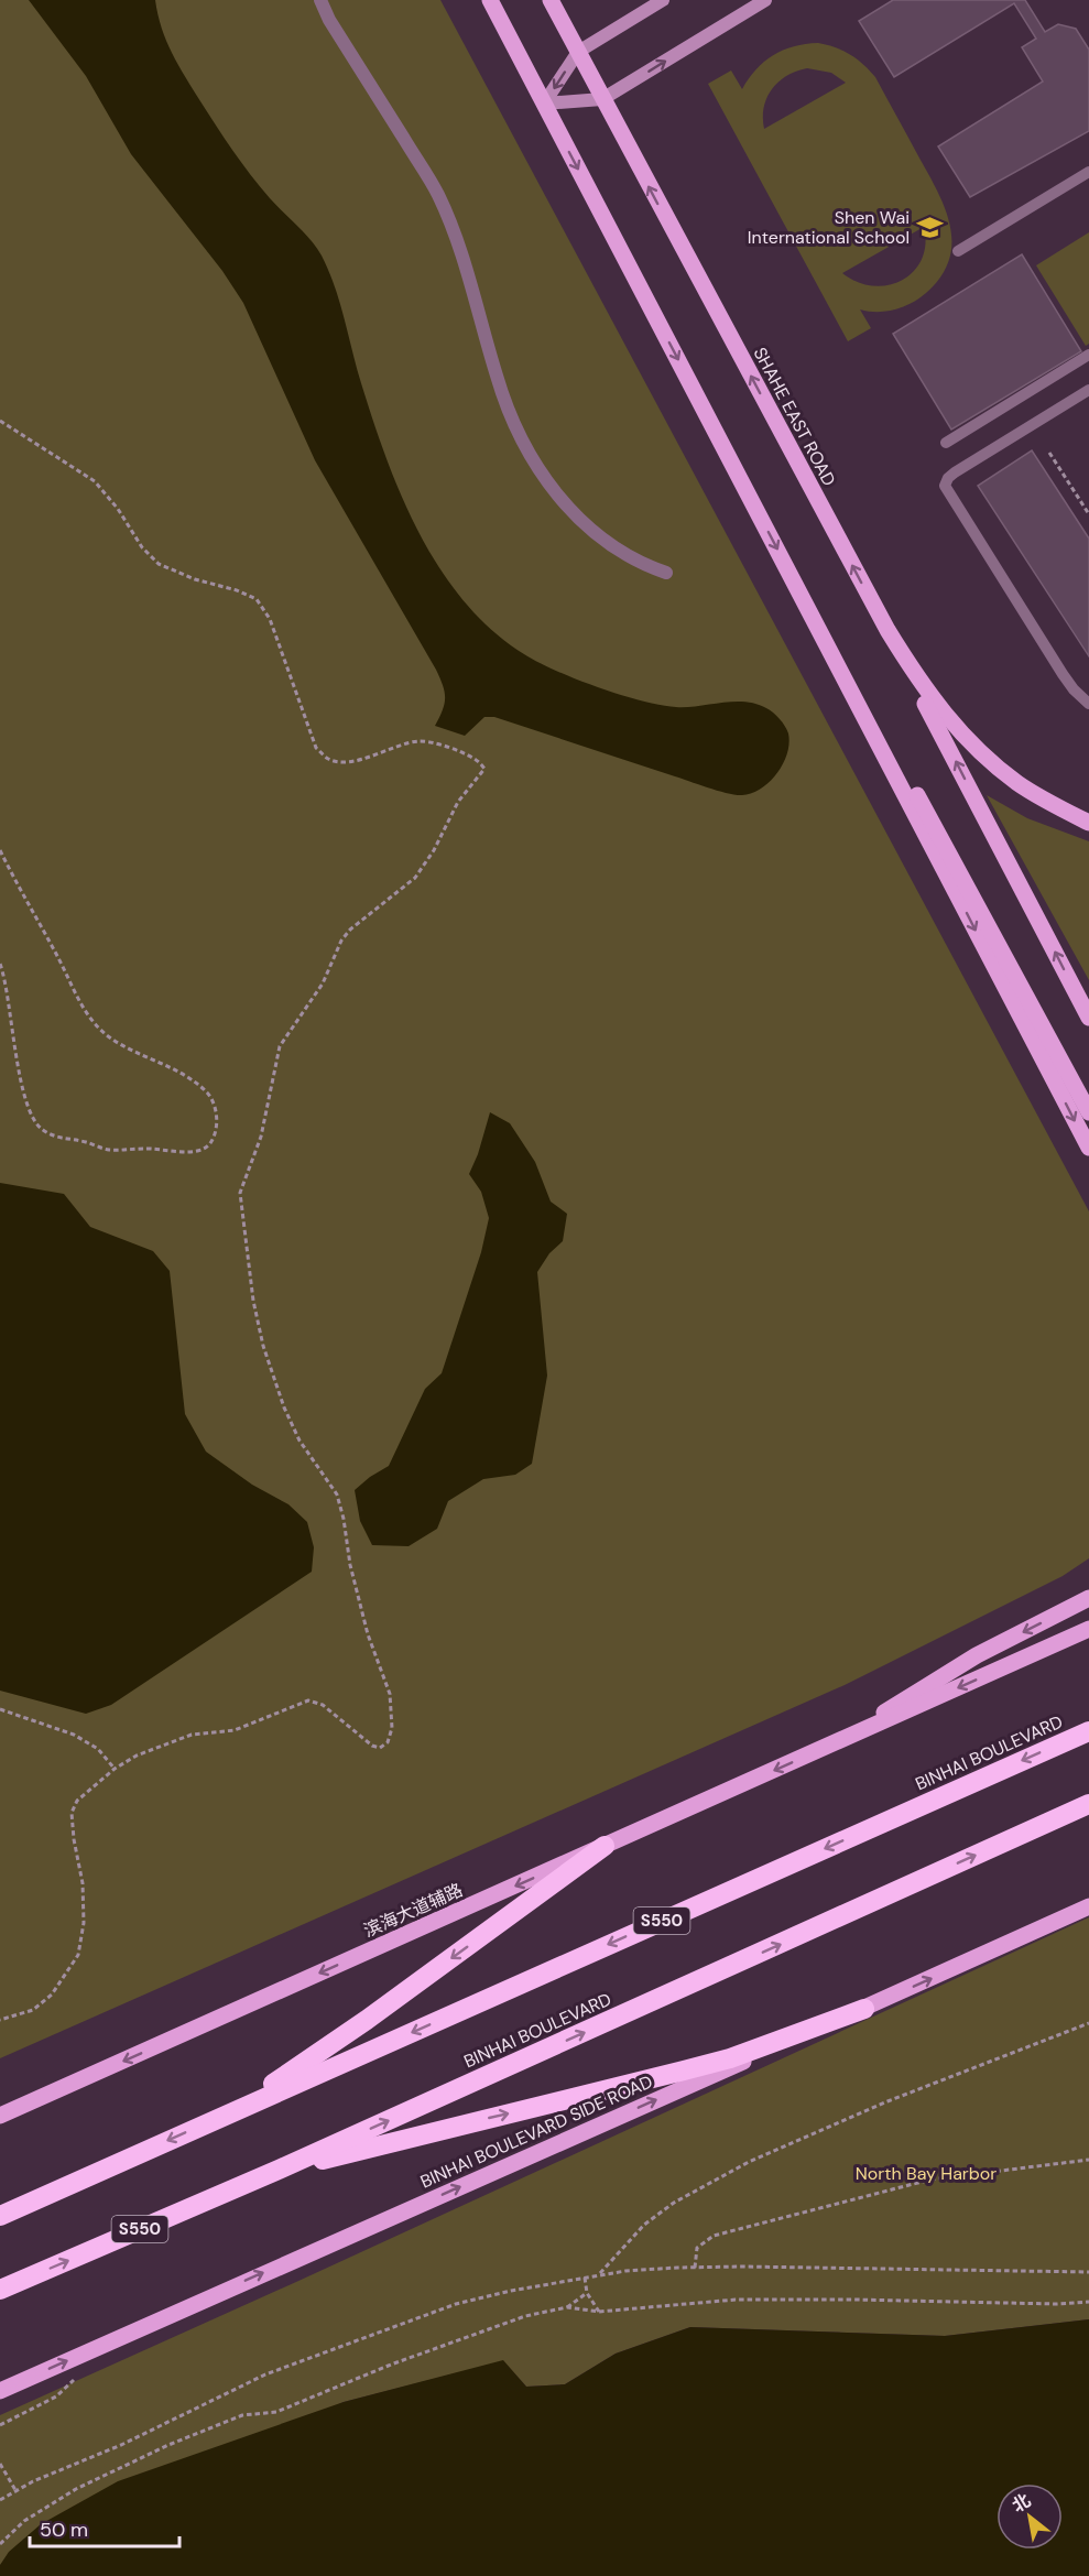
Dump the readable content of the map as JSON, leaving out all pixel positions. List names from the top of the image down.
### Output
{
  "streets": {
    "highway": ["BINHAI BOULEVARD", "S550"],
    "main road": ["SHAHE EAST ROAD", "滨海大道辅路", "BINHAI BOULEVARD SIDE ROAD"]
  },
  "one_way": ["滨海大道辅路", "BINHAI BOULEVARD SIDE ROAD"],
  "parks": ["North Bay Harbor"],
  "places": {
    "school or university": ["Shen Wai International School"]
  },
  "scale_bar": "50 m",
  "north": "top left"
}
